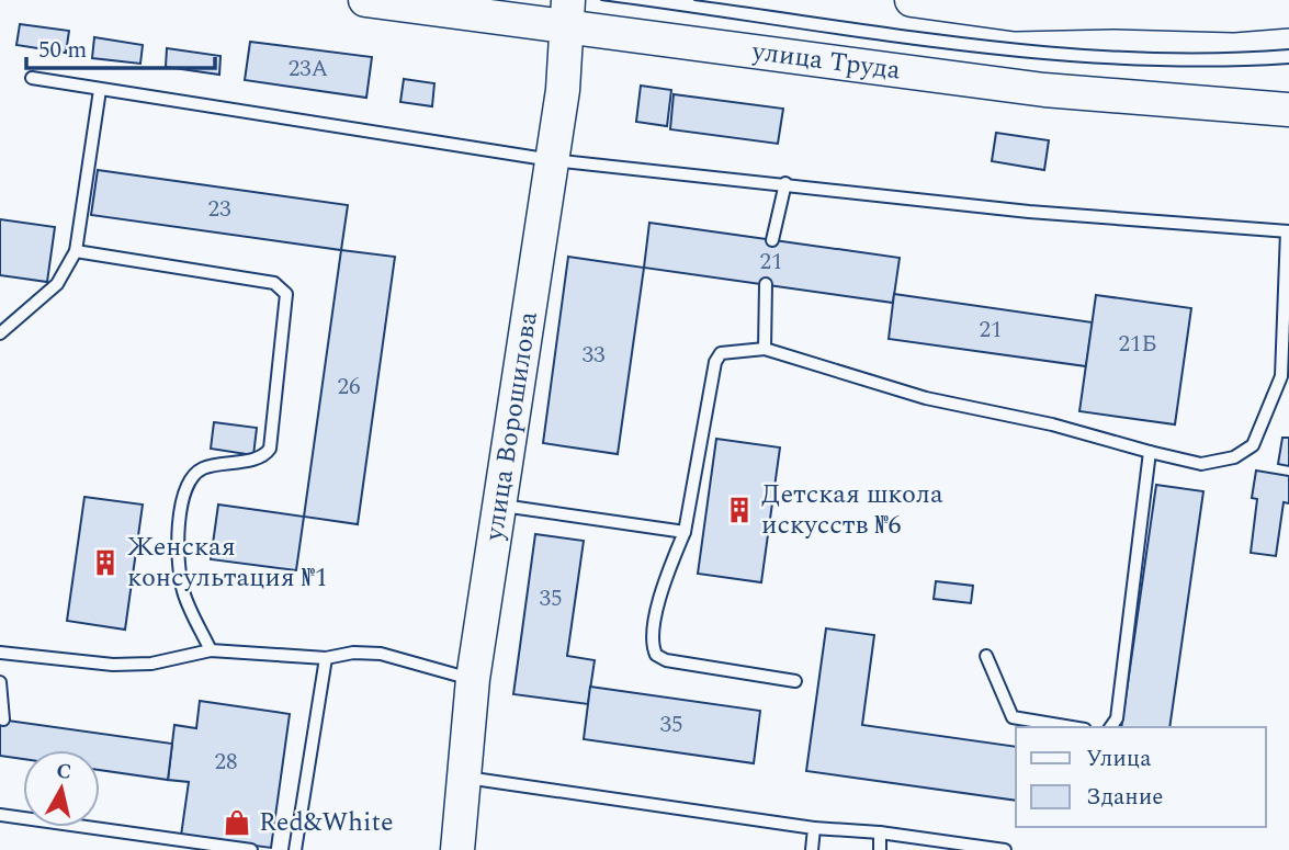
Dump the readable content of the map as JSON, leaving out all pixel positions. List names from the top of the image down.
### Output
{
  "streets": {
    "main road": ["улица Труда", "улица Ворошилова"]
  },
  "crossings": [
    ["улица Труда", "улица Ворошилова"]
  ],
  "places": {
    "building": ["Детская школа искусств №6", "Женская консультация №1"],
    "shop": ["Red&White"]
  },
  "house_numbers": [
    "23А",
    "23",
    "21",
    "21",
    "21Б",
    "33",
    "26",
    "35",
    "35",
    "28"
  ],
  "legend": ["Улица", "Здание"],
  "scale_bar": "50 m",
  "north": "top"
}
